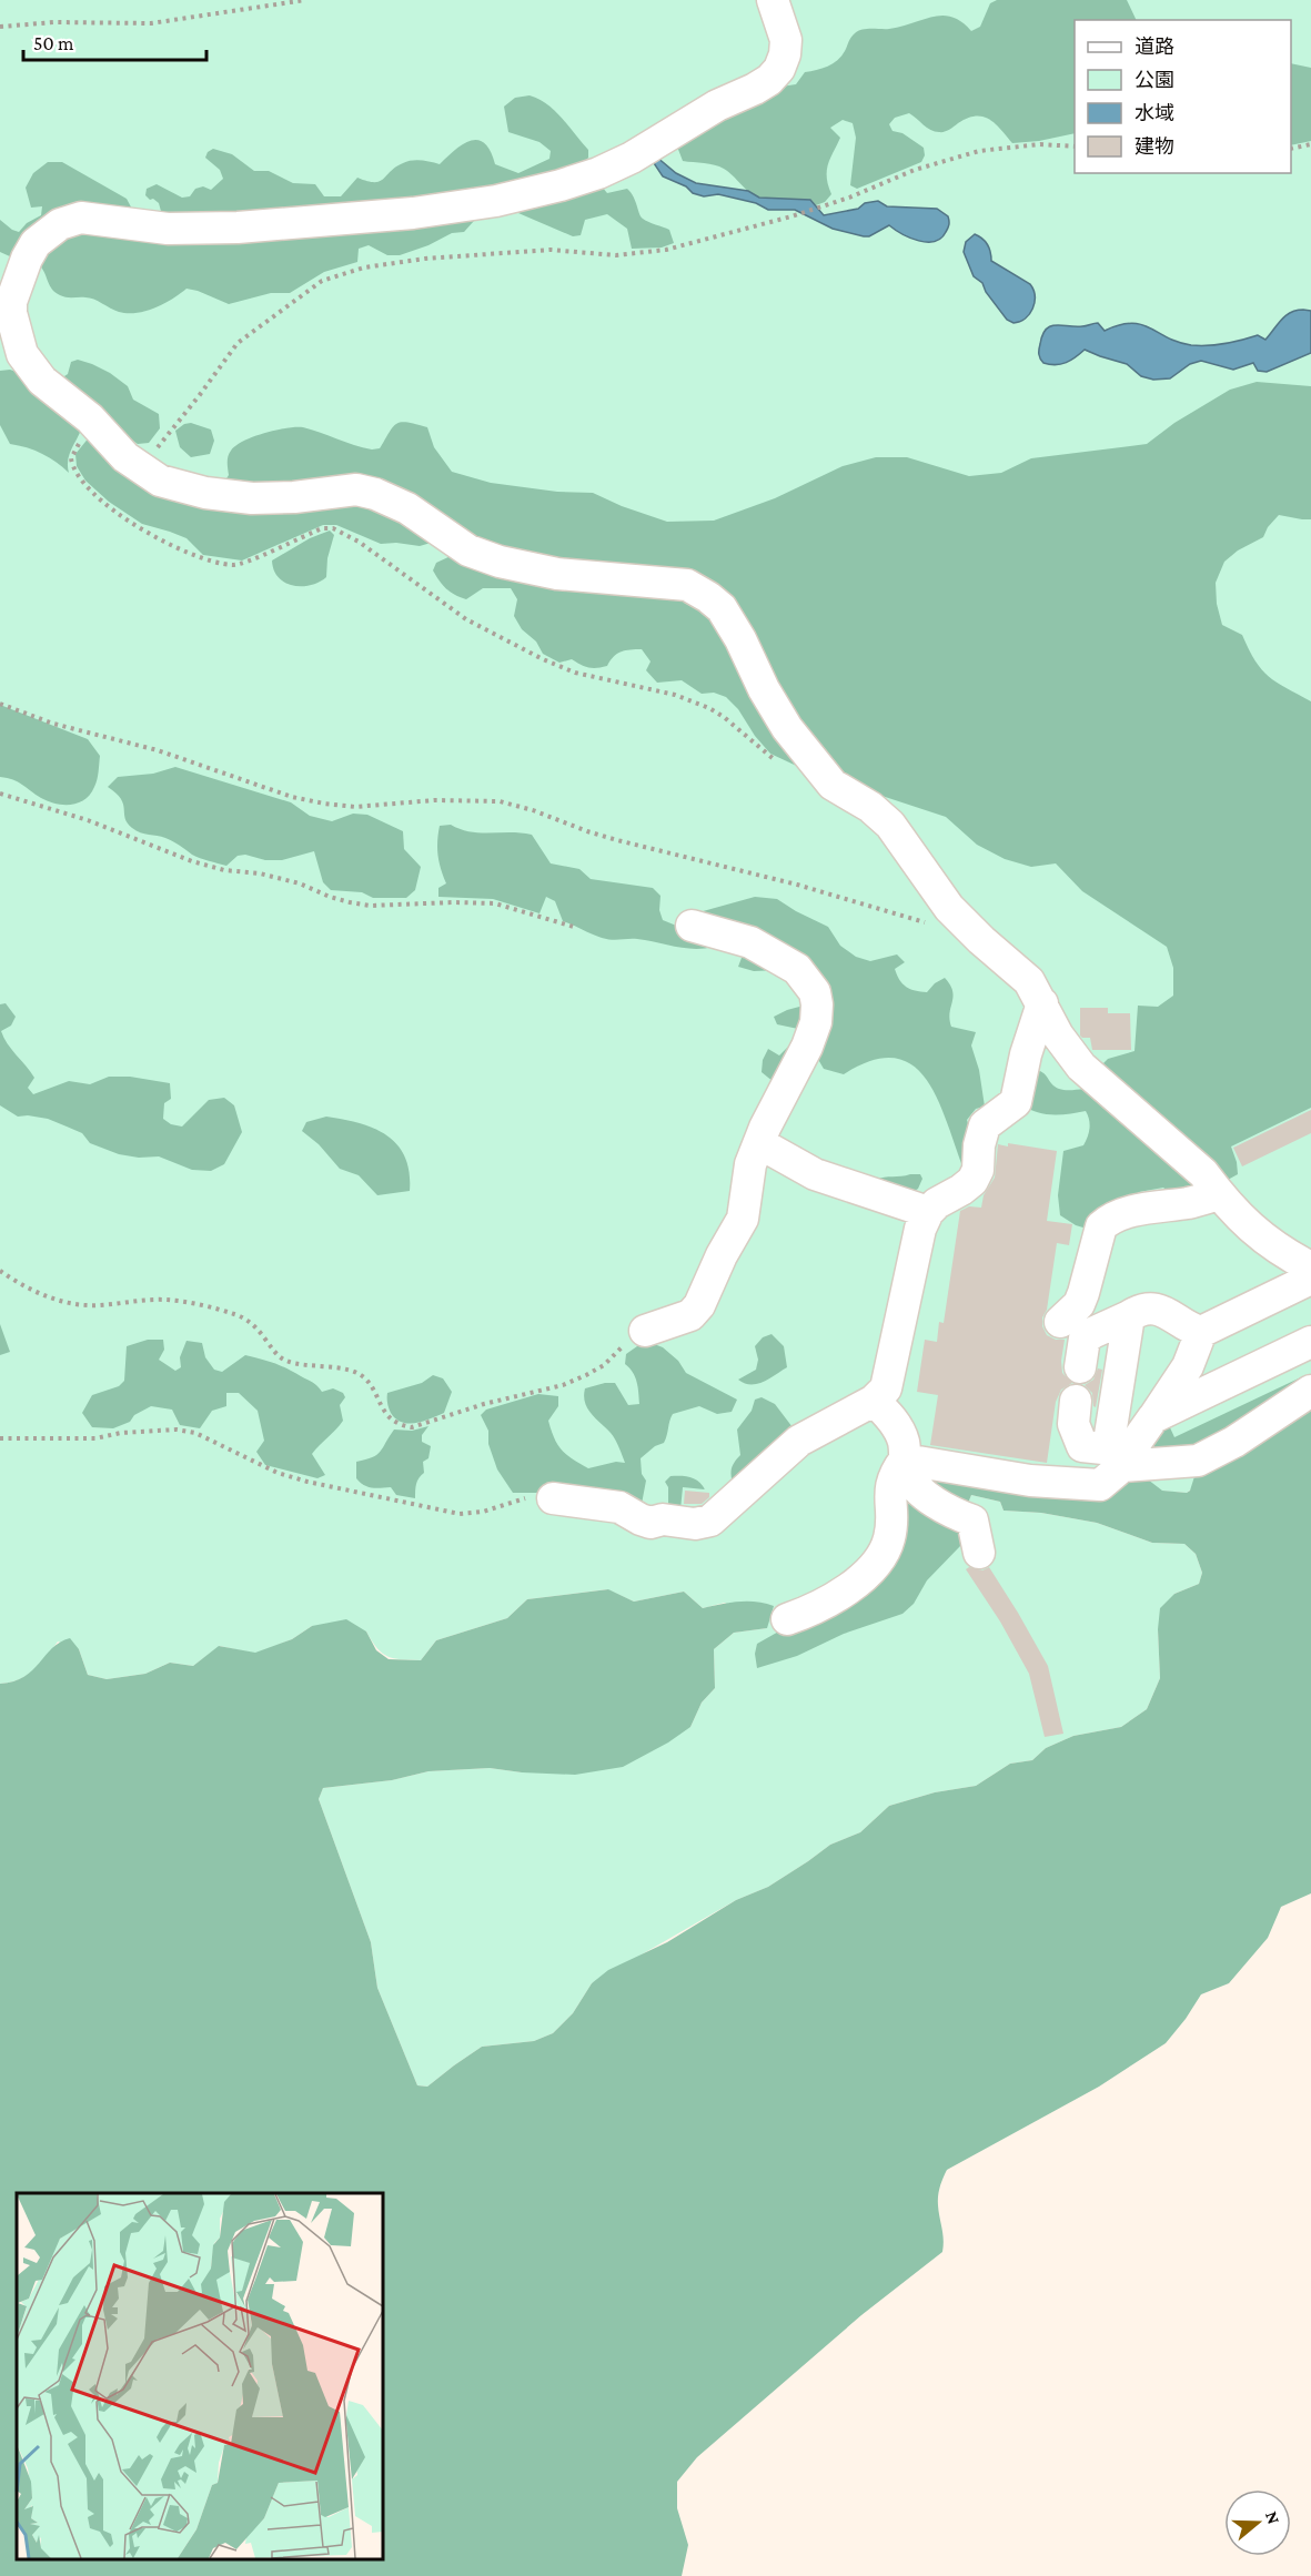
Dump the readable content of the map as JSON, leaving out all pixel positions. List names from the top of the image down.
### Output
{
  "legend": [
    "道路",
    "公園",
    "水域",
    "建物"
  ],
  "scale_bar": "50 m",
  "north": "right"
}
